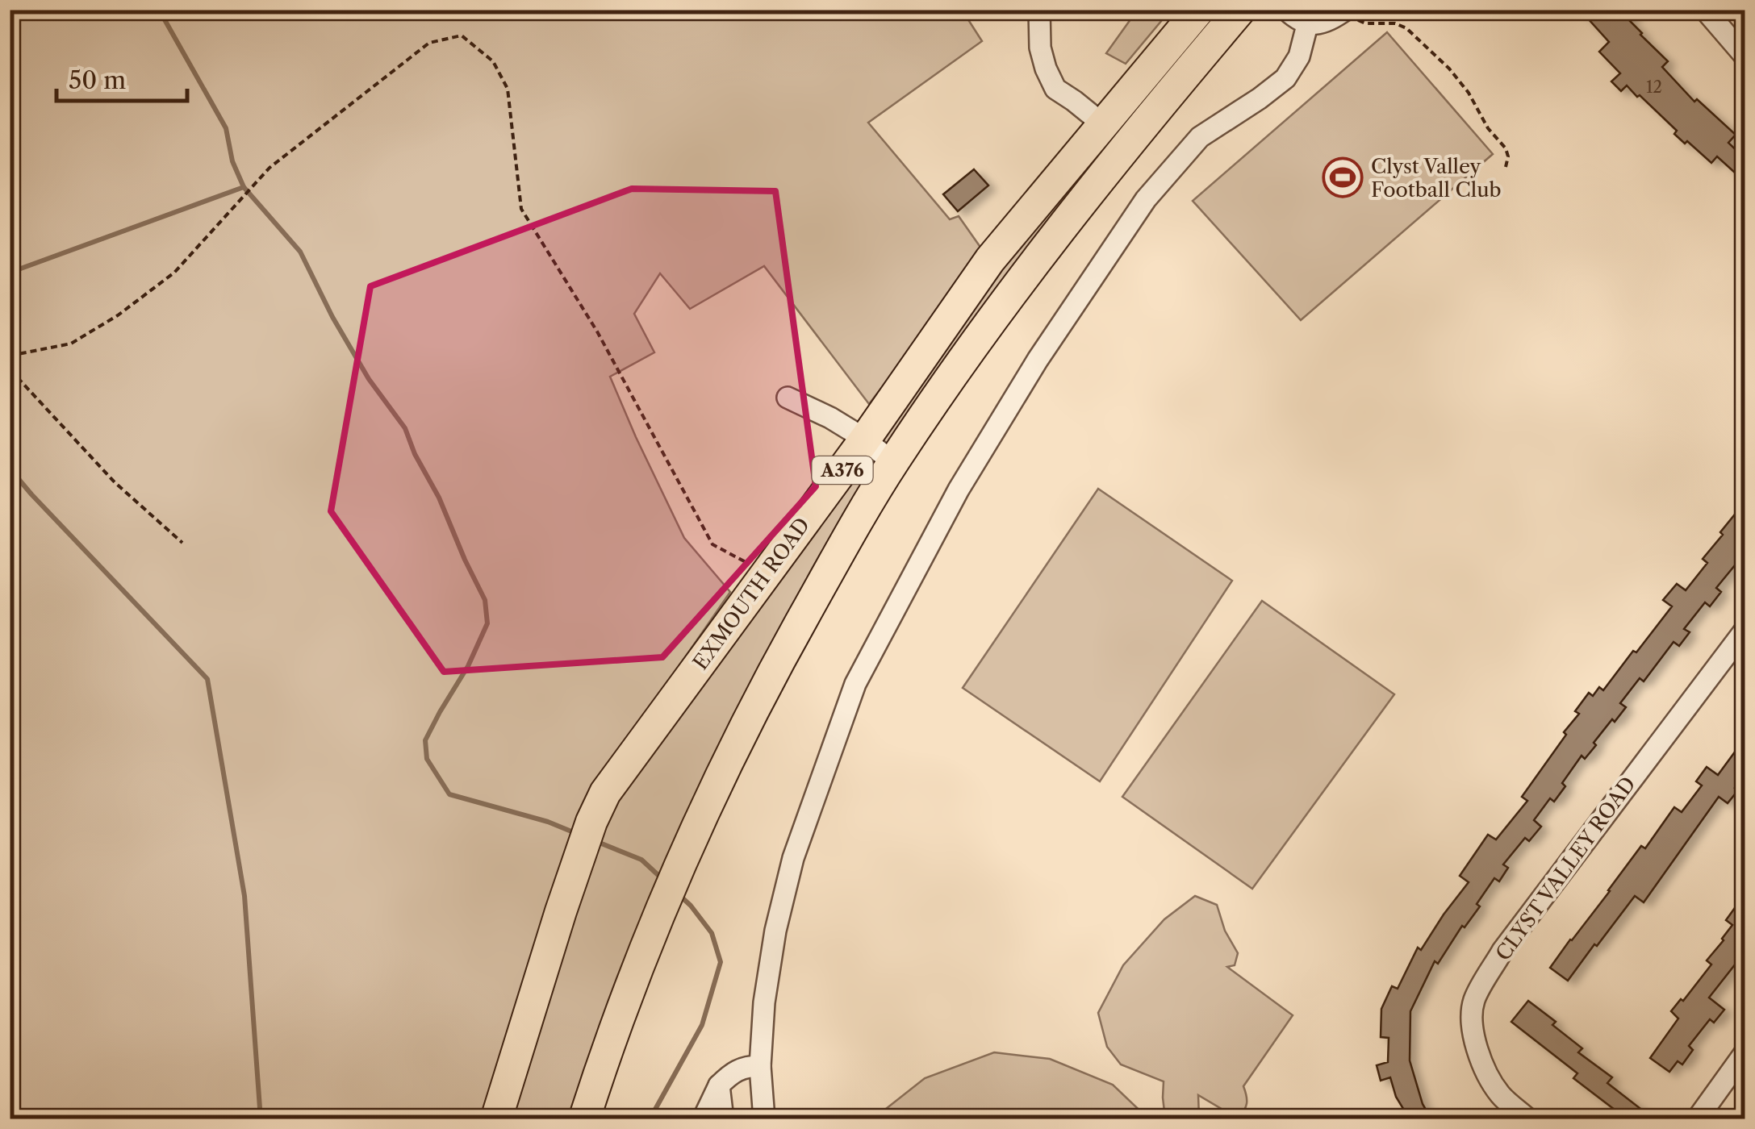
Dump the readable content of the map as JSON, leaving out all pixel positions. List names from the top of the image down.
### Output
{
  "streets": {
    "highway": ["A376", "EXMOUTH ROAD"],
    "street": ["CLYST VALLEY ROAD"]
  },
  "places": {
    "sports": ["Clyst Valley Football Club"]
  },
  "house_numbers": ["12"],
  "scale_bar": "50 m"
}
